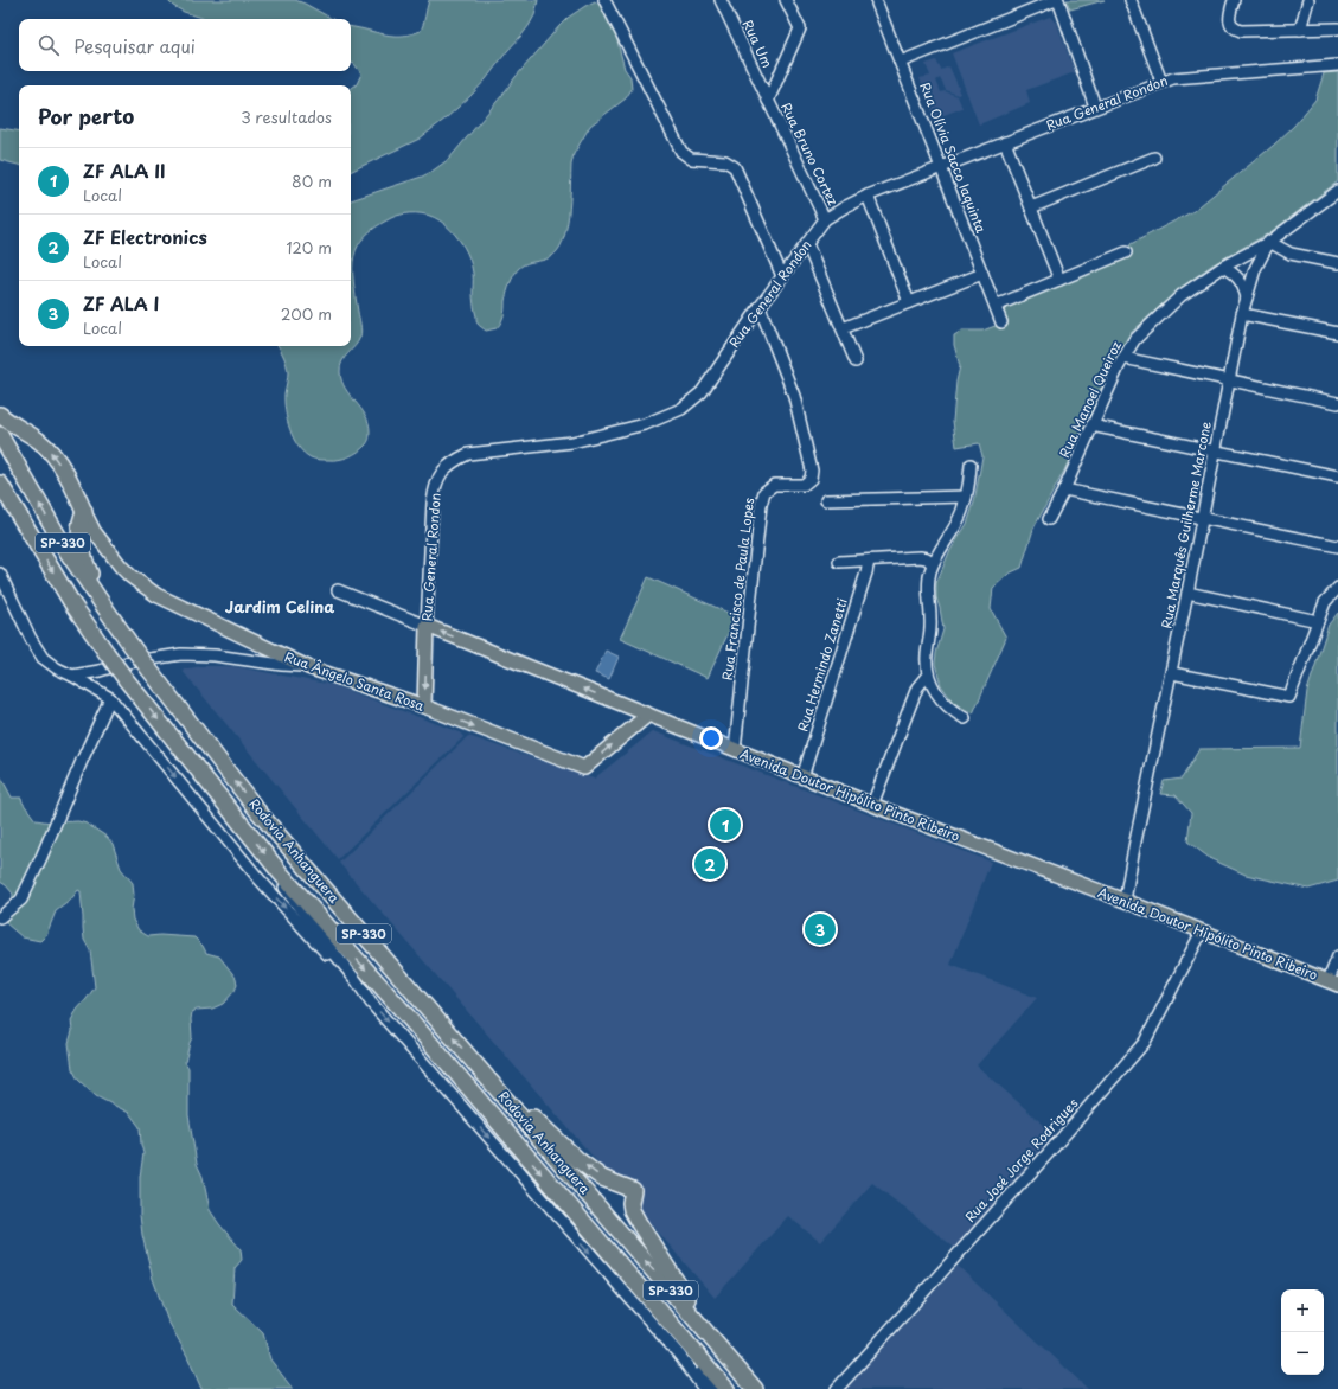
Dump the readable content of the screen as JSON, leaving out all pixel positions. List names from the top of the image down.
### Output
{
  "streets": {
    "highway": ["SP-330", "Rodovia Anhanguera"],
    "main road": ["Rua General Rondon", "Rua Ângelo Santa Rosa", "Avenida Doutor Hipólito Pinto Ribeiro"],
    "street": [
      "Rua Um",
      "Rua Bruno Cortez",
      "Rua Olívia Sacco Iaquinta",
      "Rua Manoel Queiroz",
      "Rua Marquês Guilherme Marcone",
      "Rua Francisco de Paula Lopes",
      "Rua Hermindo Zanetti",
      "Rua José Jorge Rodrigues"
    ]
  },
  "crossings": [
    ["Rua Um", "Rua Bruno Cortez"],
    ["Rua General Rondon", "Rua Bruno Cortez"],
    ["Rua General Rondon", "Rua Olívia Sacco Iaquinta"],
    ["Rua General Rondon", "Rua Francisco de Paula Lopes"],
    ["Rua General Rondon", "Rua Ângelo Santa Rosa"],
    ["Rua General Rondon", "Avenida Doutor Hipólito Pinto Ribeiro"],
    ["Rua Manoel Queiroz", "Rua Marquês Guilherme Marcone"],
    ["Rua Marquês Guilherme Marcone", "Avenida Doutor Hipólito Pinto Ribeiro"],
    ["Rua Francisco de Paula Lopes", "Avenida Doutor Hipólito Pinto Ribeiro"],
    ["Rua Hermindo Zanetti", "Avenida Doutor Hipólito Pinto Ribeiro"],
    ["Rua Ângelo Santa Rosa", "Avenida Doutor Hipólito Pinto Ribeiro"],
    ["Avenida Doutor Hipólito Pinto Ribeiro", "Rua José Jorge Rodrigues"]
  ],
  "districts": ["Jardim Celina"],
  "page": {
    "search": "Pesquisar aqui",
    "heading": ["Por perto", "3 resultados"],
    "list": [
      {
        "mark": "1",
        "name": "ZF ALA II",
        "note": "Local",
        "value": "80 m"
      },
      {
        "mark": "2",
        "name": "ZF Electronics",
        "note": "Local",
        "value": "120 m"
      },
      {
        "mark": "3",
        "name": "ZF ALA I",
        "note": "Local",
        "value": "200 m"
      }
    ],
    "pins": ["1", "2", "3"],
    "map_buttons": ["+", "−"]
  }
}
